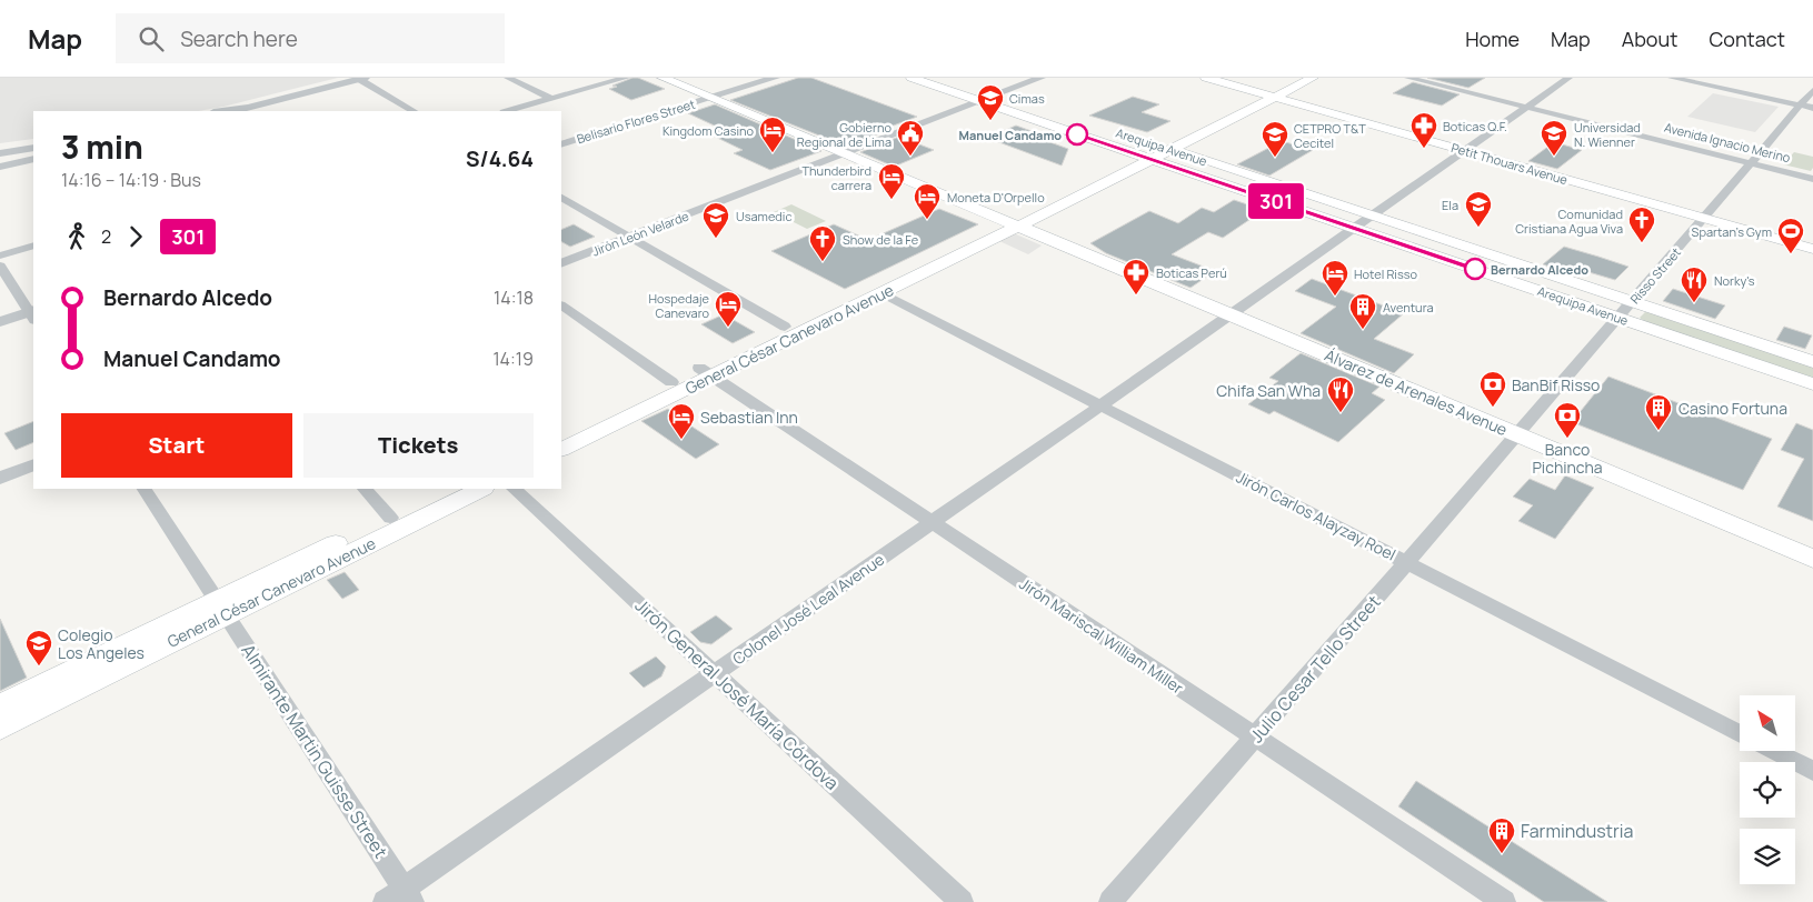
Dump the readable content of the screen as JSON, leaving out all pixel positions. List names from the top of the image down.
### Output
{
  "streets": {
    "main road": [
      "Arequipa Avenue",
      "Petit Thouars Avenue",
      "General César Canevaro Avenue",
      "Álvarez de Arenales Avenue"
    ],
    "street": [
      "Belisario Flores Street",
      "Avenida Ignacio Merino",
      "Jirón León Velarde",
      "Risso Street",
      "Jirón Carlos Alayzay Roel",
      "Colonel José Leal Avenue",
      "Jirón Mariscal William Miller",
      "Julio Cesar Tello Street",
      "Jirón General José María Córdova",
      "Almirante Martin Guisse Street"
    ]
  },
  "crossings": [
    ["Belisario Flores Street", "Álvarez de Arenales Avenue"],
    ["Avenida Ignacio Merino", "Risso Street"],
    ["Avenida Ignacio Merino", "Colonel José Leal Avenue"],
    ["Arequipa Avenue", "Jirón León Velarde"],
    ["Arequipa Avenue", "Risso Street"],
    ["Arequipa Avenue", "Colonel José Leal Avenue"],
    ["Petit Thouars Avenue", "Risso Street"],
    ["Petit Thouars Avenue", "Colonel José Leal Avenue"],
    ["Jirón León Velarde", "Álvarez de Arenales Avenue"],
    ["Risso Street", "Álvarez de Arenales Avenue"],
    ["Risso Street", "Julio Cesar Tello Street"],
    ["General César Canevaro Avenue", "Álvarez de Arenales Avenue"],
    ["General César Canevaro Avenue", "Jirón Carlos Alayzay Roel"],
    ["General César Canevaro Avenue", "Jirón Mariscal William Miller"],
    ["General César Canevaro Avenue", "Almirante Martin Guisse Street"],
    ["Álvarez de Arenales Avenue", "Colonel José Leal Avenue"],
    ["Álvarez de Arenales Avenue", "Julio Cesar Tello Street"],
    ["Jirón Carlos Alayzay Roel", "Colonel José Leal Avenue"],
    ["Jirón Carlos Alayzay Roel", "Julio Cesar Tello Street"],
    ["Colonel José Leal Avenue", "Jirón Mariscal William Miller"],
    ["Colonel José Leal Avenue", "Jirón General José María Córdova"],
    ["Colonel José Leal Avenue", "Almirante Martin Guisse Street"],
    ["Jirón Mariscal William Miller", "Julio Cesar Tello Street"]
  ],
  "places": {
    "school or university": [
      "Cimas",
      "Universidad N. Wienner",
      "CETPRO T&T Cecitel",
      "Ela",
      "Usamedic",
      "Colegio Los Angeles"
    ],
    "other": ["Manuel Candamo", "Bernardo Alcedo"],
    "pharmacy": ["Boticas Q.F.", "Boticas Perú"],
    "hotel": [
      "Kingdom Casino",
      "Thunderbird carrera",
      "Moneta D'Orpello",
      "Hotel Risso",
      "Hospedaje Canevaro",
      "Sebastian Inn"
    ],
    "public building": ["Gobierno Regional de Lima"],
    "church": ["Comunidad Cristiana Agua Viva", "Show de la Fe"],
    "sports": ["Spartan's Gym"],
    "restaurant": ["Norky's", "Chifa San Wha"],
    "building": ["Aventura", "Casino Fortuna", "Farmindustria"],
    "bank": ["BanBif Risso", "Banco Pichincha"]
  },
  "lines": ["bus line 301"],
  "north": "top left",
  "page": {
    "header": "Map",
    "search": "Search here",
    "nav": [
      "Home",
      "Map",
      "About",
      "Contact"
    ],
    "on_map": "301",
    "heading": ["3 min", "14:16 – 14:19 · Bus", "S/4.64"],
    "legs": ["2", "301"],
    "list": [
      {
        "name": "Bernardo Alcedo",
        "value": "14:18"
      },
      {
        "name": "Manuel Candamo",
        "value": "14:19"
      }
    ],
    "buttons": ["Start", "Tickets"]
  }
}
